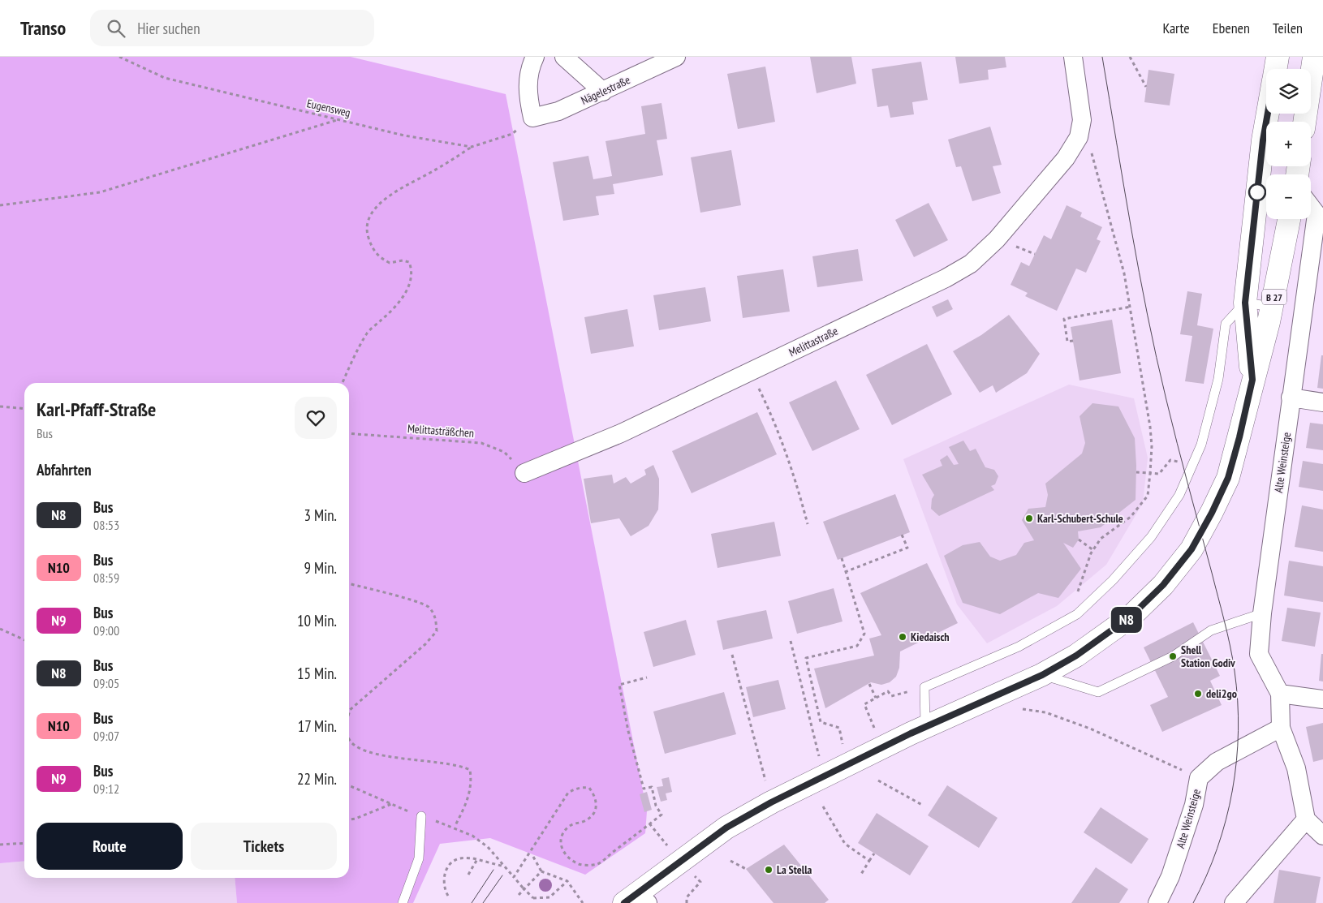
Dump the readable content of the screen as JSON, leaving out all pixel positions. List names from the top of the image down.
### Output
{
  "streets": {
    "main road": ["B 27"],
    "street": ["Nägelestraße", "Melittastraße", "Alte Weinsteige"],
    "path": ["Eugensweg", "Melittasträßchen"]
  },
  "crossings": [
    ["Nägelestraße", "Eugensweg"],
    ["Melittastraße", "Melittasträßchen"]
  ],
  "places": [
    "Karl-Schubert-Schule",
    "Kiedaisch",
    "Shell Station Godiv",
    "deli2go",
    "La Stella"
  ],
  "lines": ["bus line N8"],
  "page": {
    "header": "Transo",
    "search": "Hier suchen",
    "nav": ["Karte", "Ebenen", "Teilen"],
    "on_map": "N8",
    "map_buttons": ["+", "−"],
    "heading": [
      ["Karl-Pfaff-Straße", "Bus"],
      "Abfahrten"
    ],
    "list": [
      {
        "mark": "N8",
        "name": "Bus",
        "note": "08:53",
        "value": "3 Min."
      },
      {
        "mark": "N10",
        "name": "Bus",
        "note": "08:59",
        "value": "9 Min."
      },
      {
        "mark": "N9",
        "name": "Bus",
        "note": "09:00",
        "value": "10 Min."
      },
      {
        "mark": "N8",
        "name": "Bus",
        "note": "09:05",
        "value": "15 Min."
      },
      {
        "mark": "N10",
        "name": "Bus",
        "note": "09:07",
        "value": "17 Min."
      },
      {
        "mark": "N9",
        "name": "Bus",
        "note": "09:12",
        "value": "22 Min."
      }
    ],
    "buttons": ["Route", "Tickets"]
  }
}
